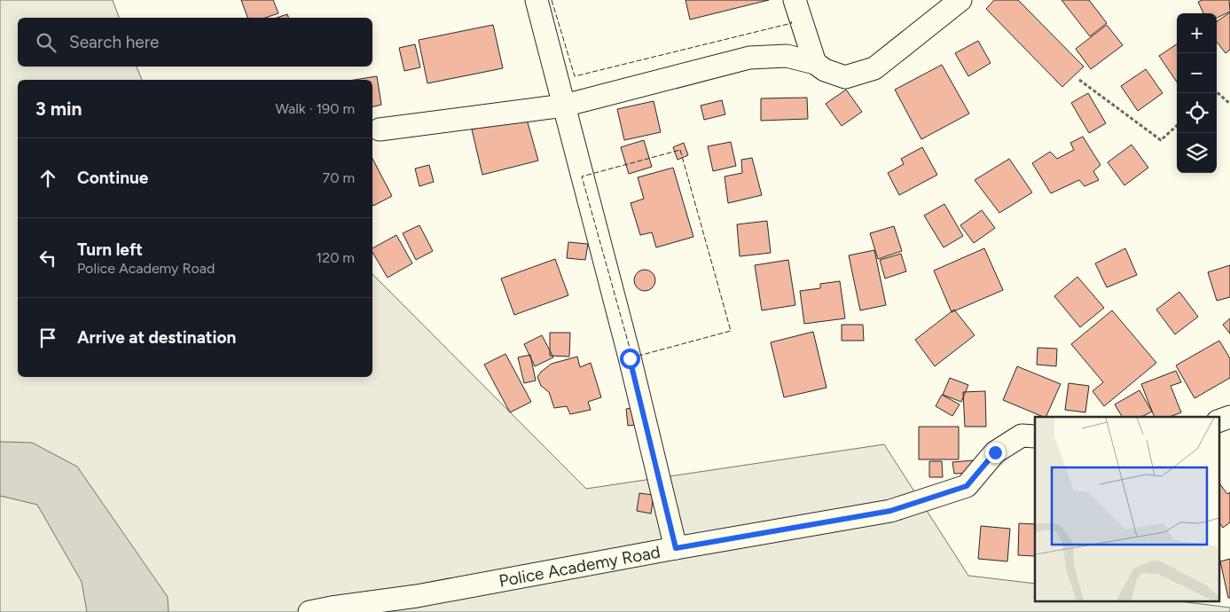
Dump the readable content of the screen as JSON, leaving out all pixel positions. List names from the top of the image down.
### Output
{
  "streets": {
    "street": ["Police Academy Road"]
  },
  "page": {
    "map_buttons": ["+", "−"],
    "search": "Search here",
    "heading": ["3 min", "Walk · 190 m"],
    "list": [
      ["Continue", "70 m"],
      ["Turn left", "Police Academy Road", "120 m"],
      "Arrive at destination"
    ]
  }
}
